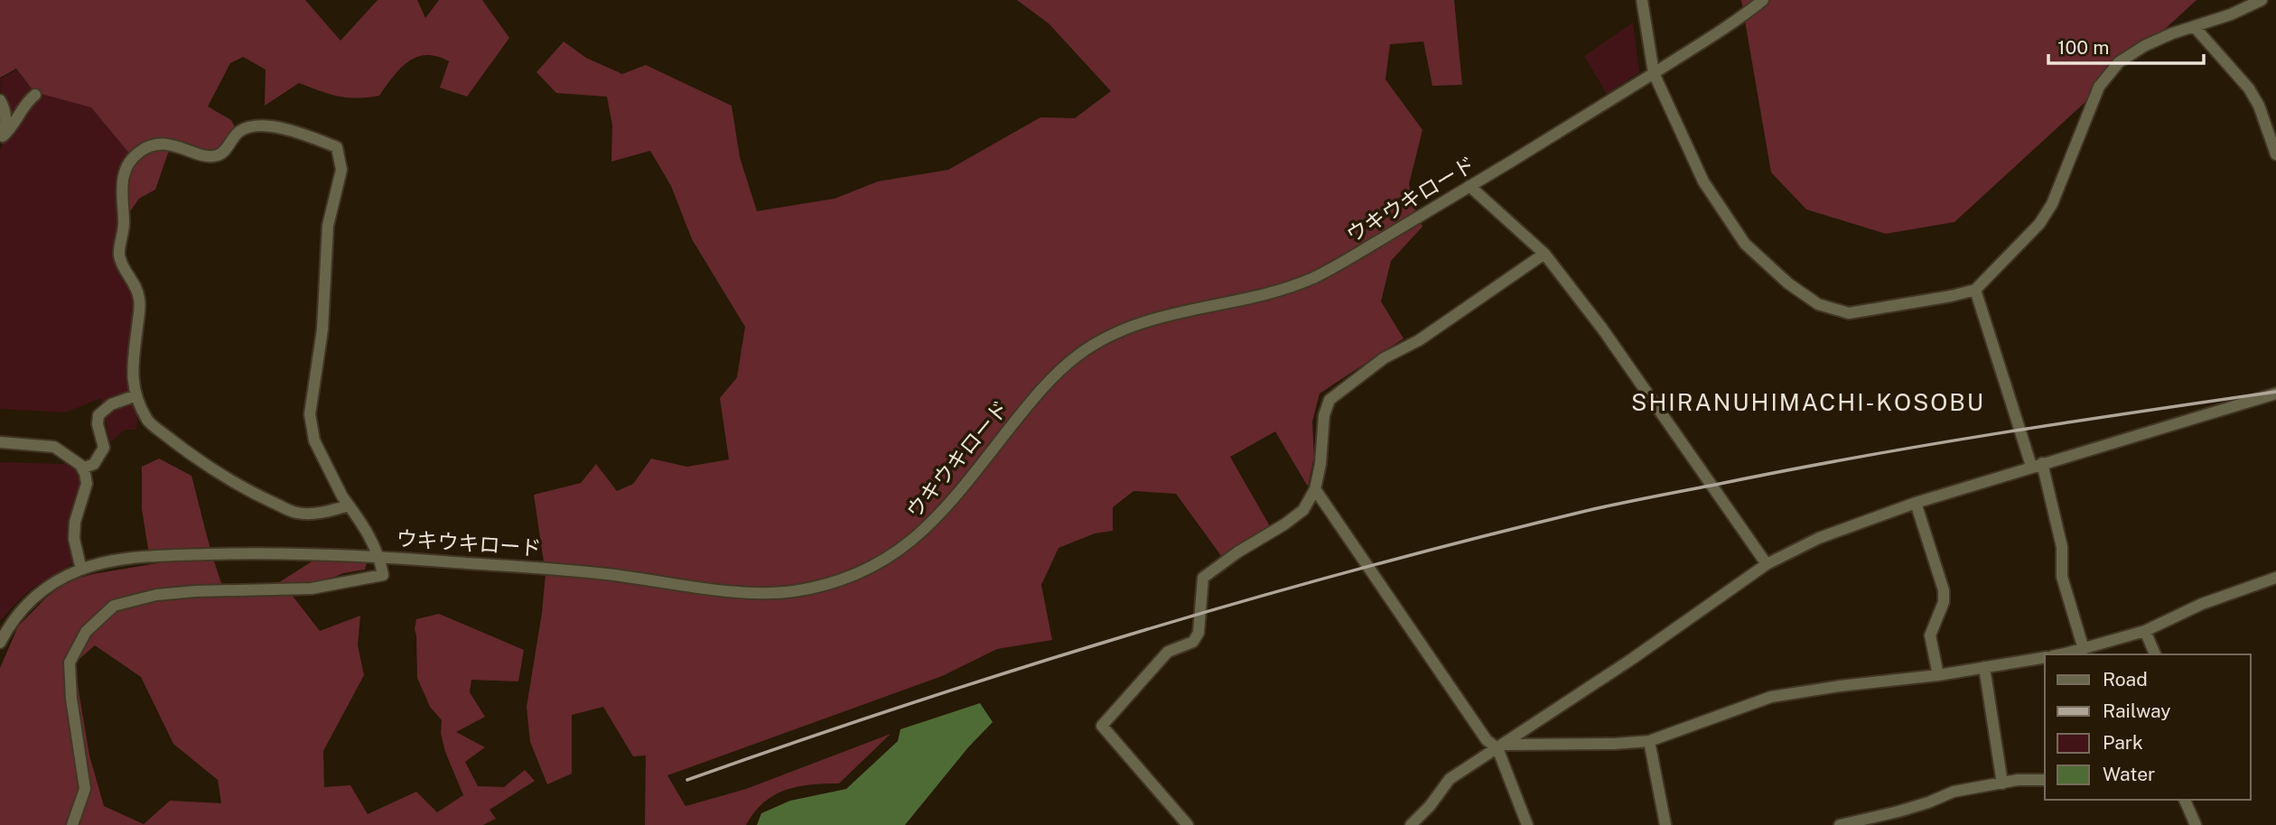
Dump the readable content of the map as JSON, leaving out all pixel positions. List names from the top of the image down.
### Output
{
  "streets": {
    "street": ["ウキウキロード"]
  },
  "districts": ["SHIRANUHIMACHI-KOSOBU"],
  "legend": [
    "Road",
    "Railway",
    "Park",
    "Water"
  ],
  "scale_bar": "100 m"
}
